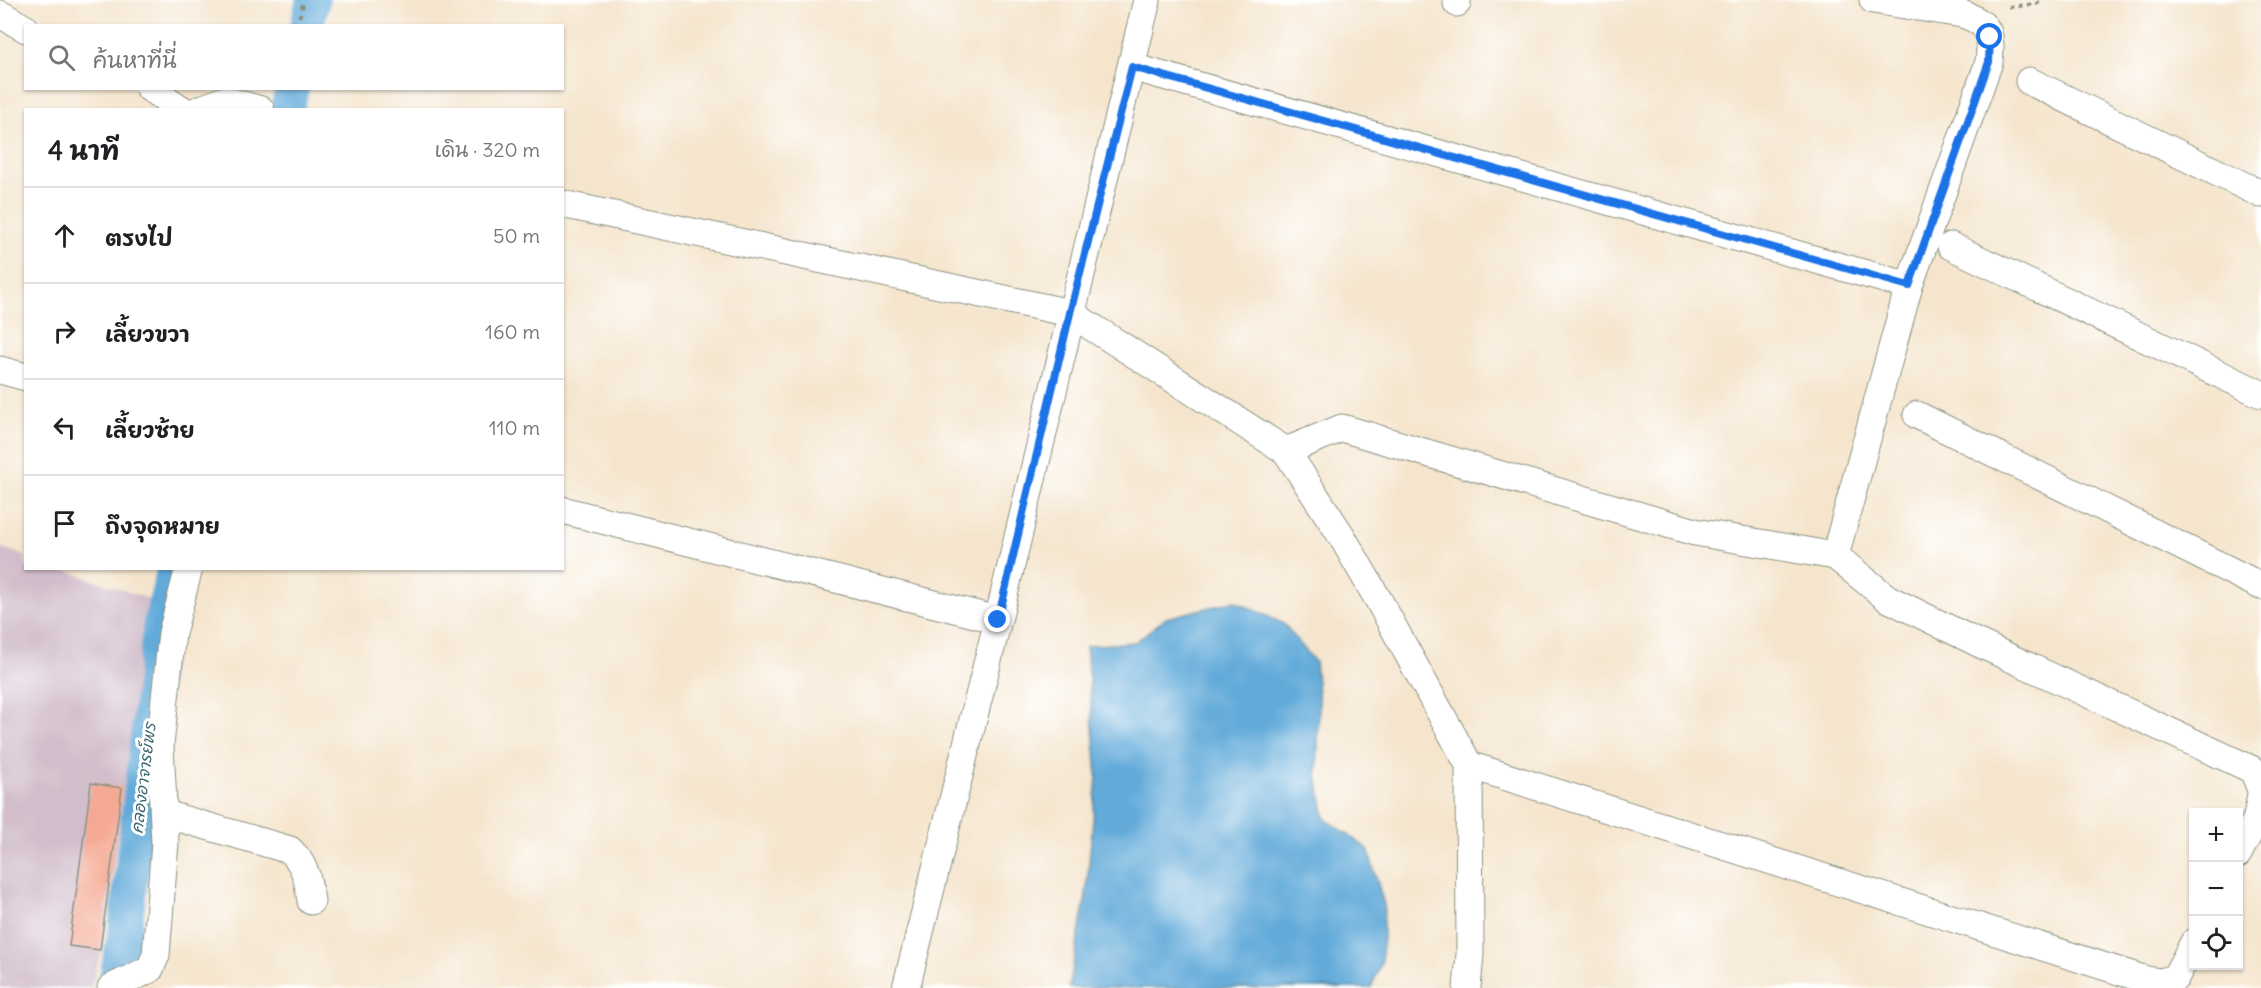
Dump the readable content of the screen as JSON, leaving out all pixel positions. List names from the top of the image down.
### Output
{
  "water": ["คลองอาจารย์พร"],
  "page": {
    "search": "ค้นหาที่นี่",
    "heading": ["4 นาที", "เดิน · 320 m"],
    "list": [
      ["ตรงไป", "50 m"],
      ["เลี้ยวขวา", "160 m"],
      ["เลี้ยวซ้าย", "110 m"],
      "ถึงจุดหมาย"
    ],
    "map_buttons": ["+", "−"]
  }
}
